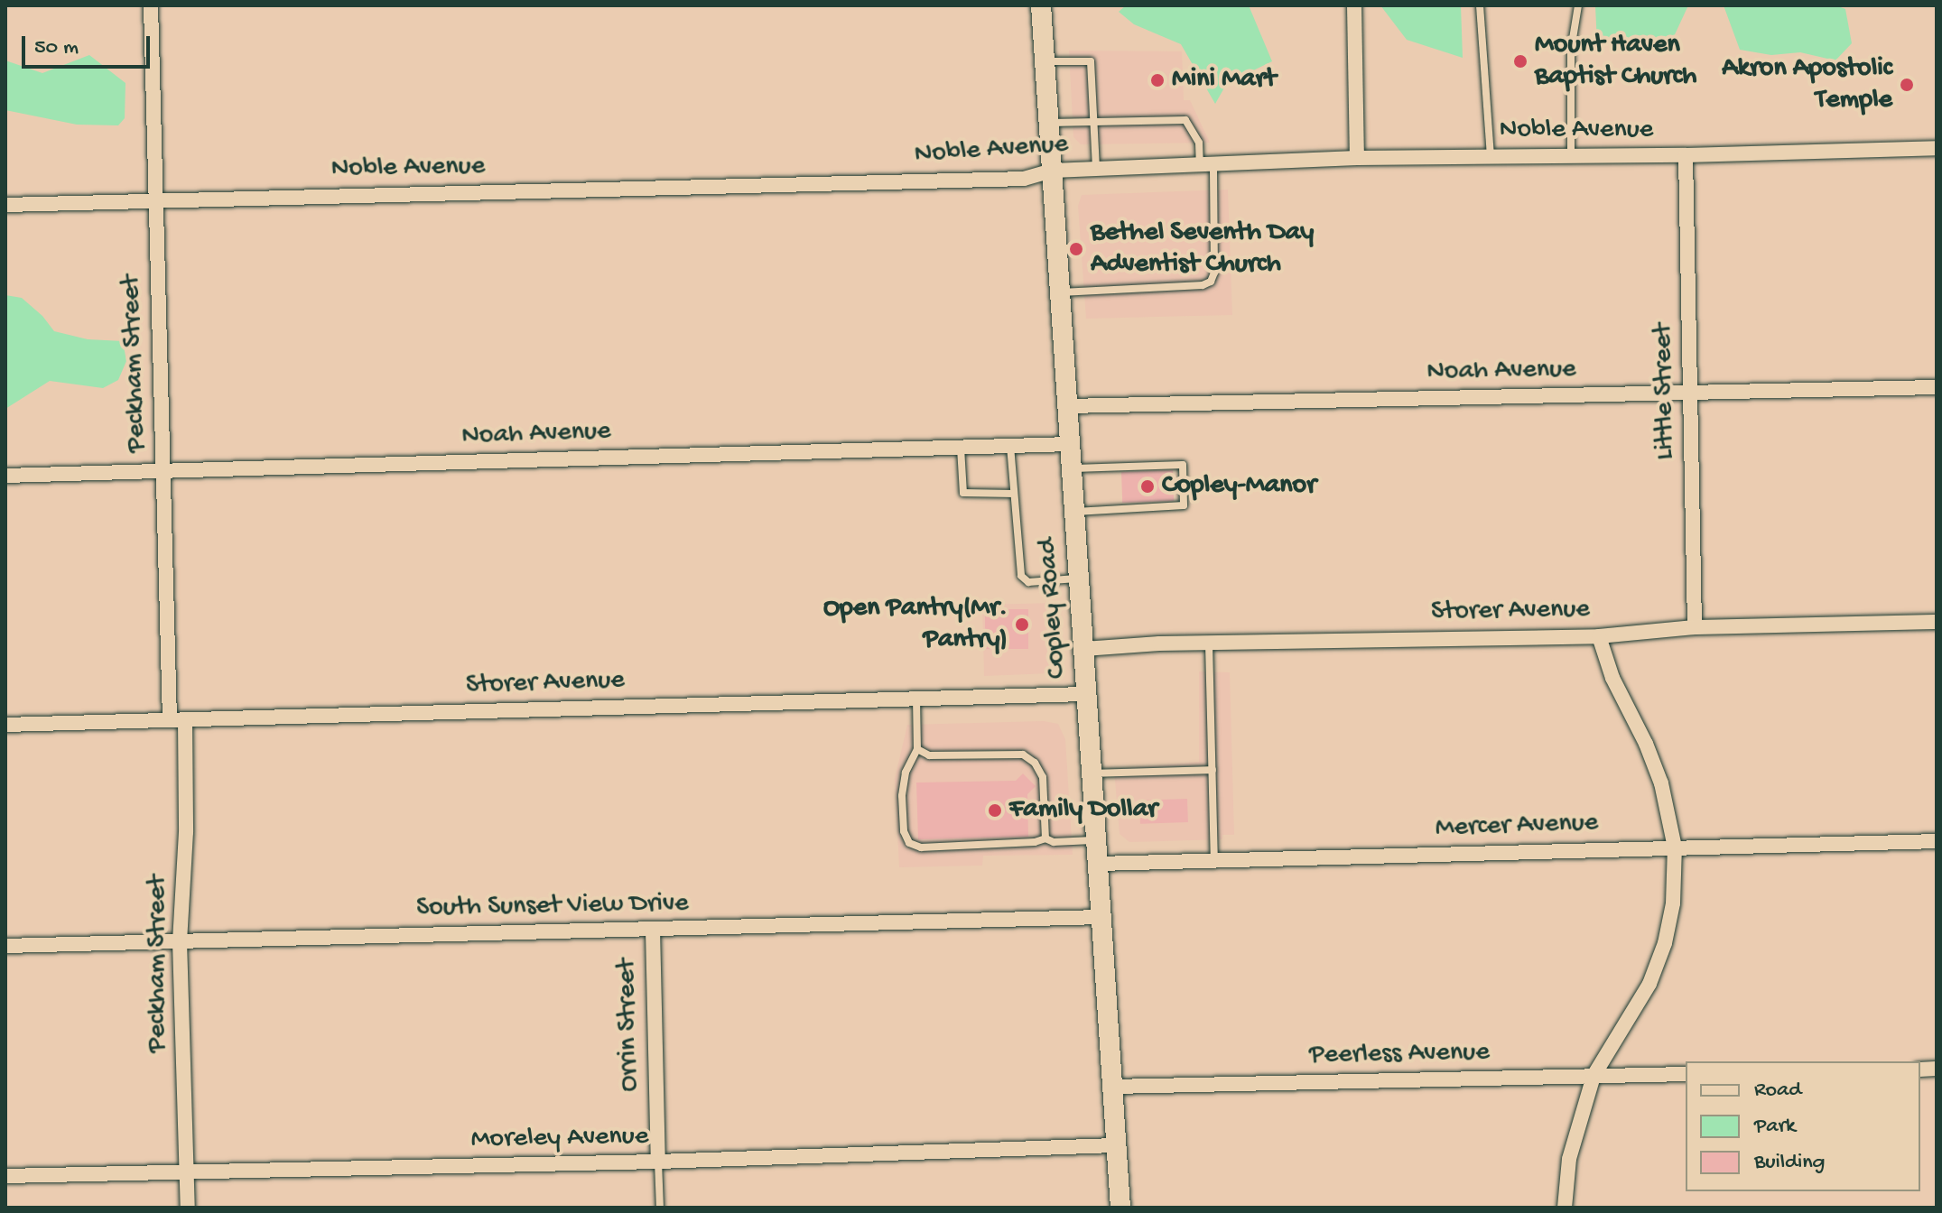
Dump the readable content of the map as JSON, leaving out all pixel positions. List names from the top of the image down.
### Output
{
  "streets": {
    "main road": ["Copley Road"],
    "street": [
      "Noble Avenue",
      "Peckham Street",
      "Noah Avenue",
      "Little Street",
      "Storer Avenue",
      "Mercer Avenue",
      "South Sunset View Drive",
      "Orrin Street",
      "Peerless Avenue",
      "Moreley Avenue"
    ]
  },
  "crossings": [
    ["Noble Avenue", "Peckham Street"],
    ["Noble Avenue", "Little Street"],
    ["Noble Avenue", "Copley Road"],
    ["Peckham Street", "Noah Avenue"],
    ["Peckham Street", "Storer Avenue"],
    ["Peckham Street", "South Sunset View Drive"],
    ["Peckham Street", "Moreley Avenue"],
    ["Noah Avenue", "Little Street"],
    ["Noah Avenue", "Copley Road"],
    ["Little Street", "Storer Avenue"],
    ["Copley Road", "Storer Avenue"],
    ["Copley Road", "Mercer Avenue"],
    ["Copley Road", "South Sunset View Drive"],
    ["Copley Road", "Peerless Avenue"],
    ["Copley Road", "Moreley Avenue"],
    ["South Sunset View Drive", "Orrin Street"],
    ["Orrin Street", "Moreley Avenue"]
  ],
  "places": [
    "Mount Haven Baptist Church",
    "Mini Mart",
    "Akron Apostolic Temple",
    "Bethel Seventh Day Adventist Church",
    "Copley-Manor",
    "Open Pantry(Mr. Pantry)",
    "Family Dollar"
  ],
  "legend": ["Road", "Park", "Building"],
  "scale_bar": "50 m"
}
